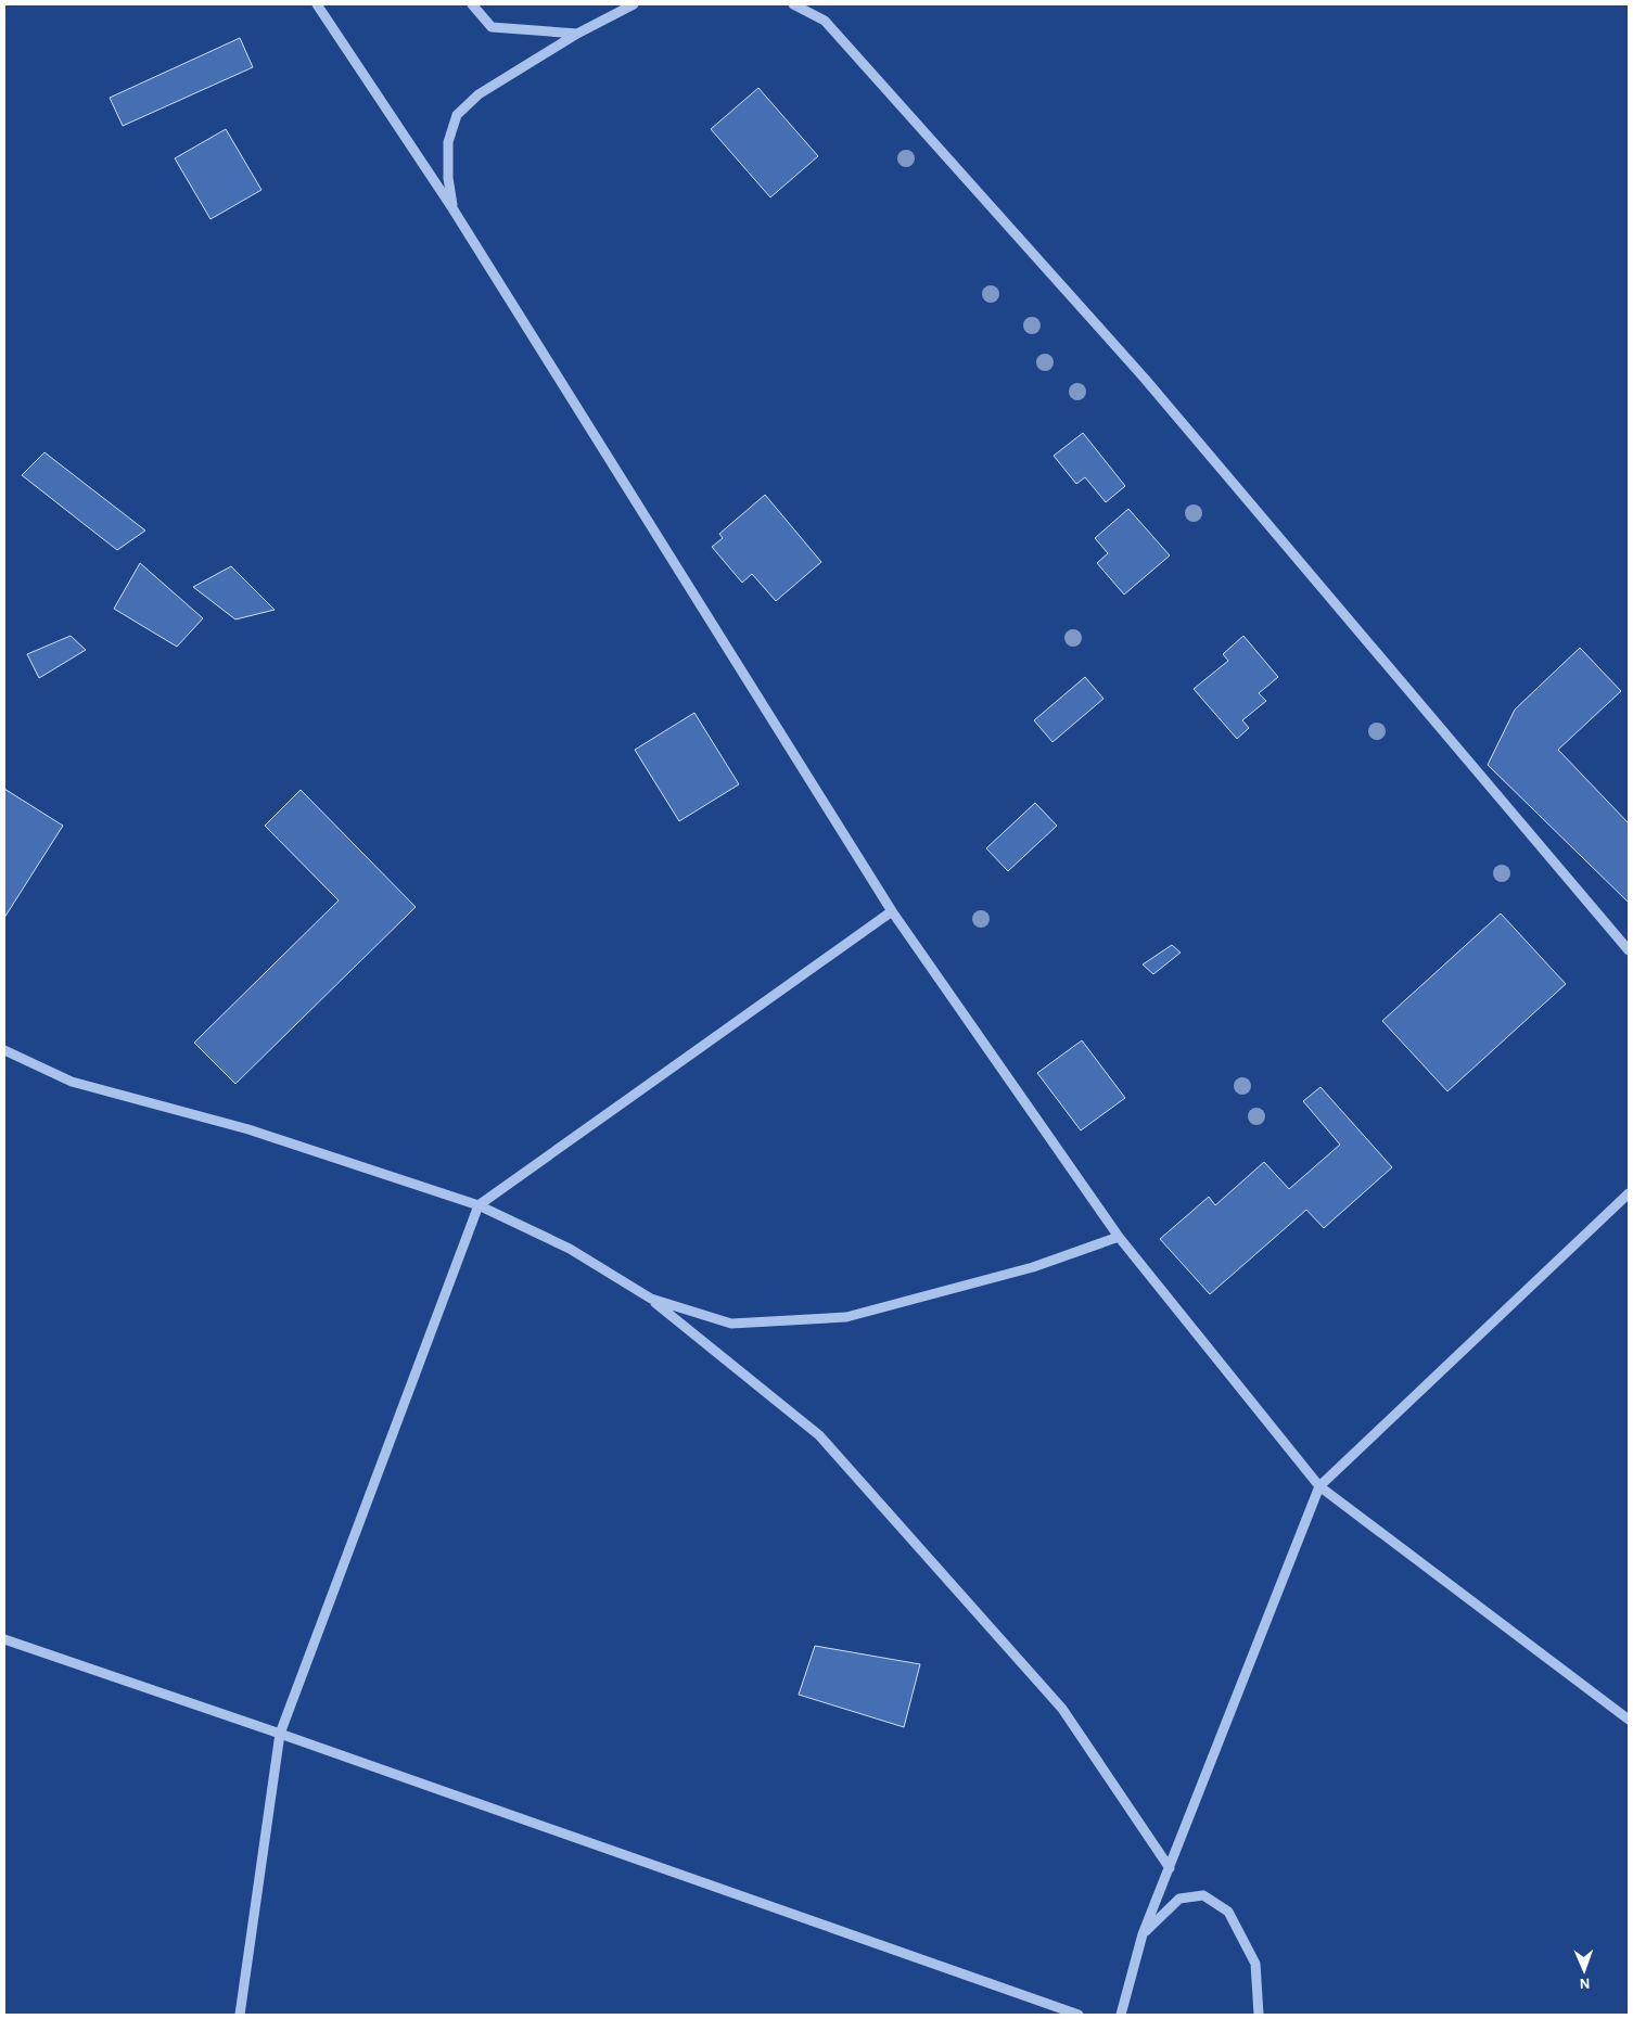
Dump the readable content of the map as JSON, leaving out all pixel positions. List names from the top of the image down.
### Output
{
  "north": "bottom"
}
